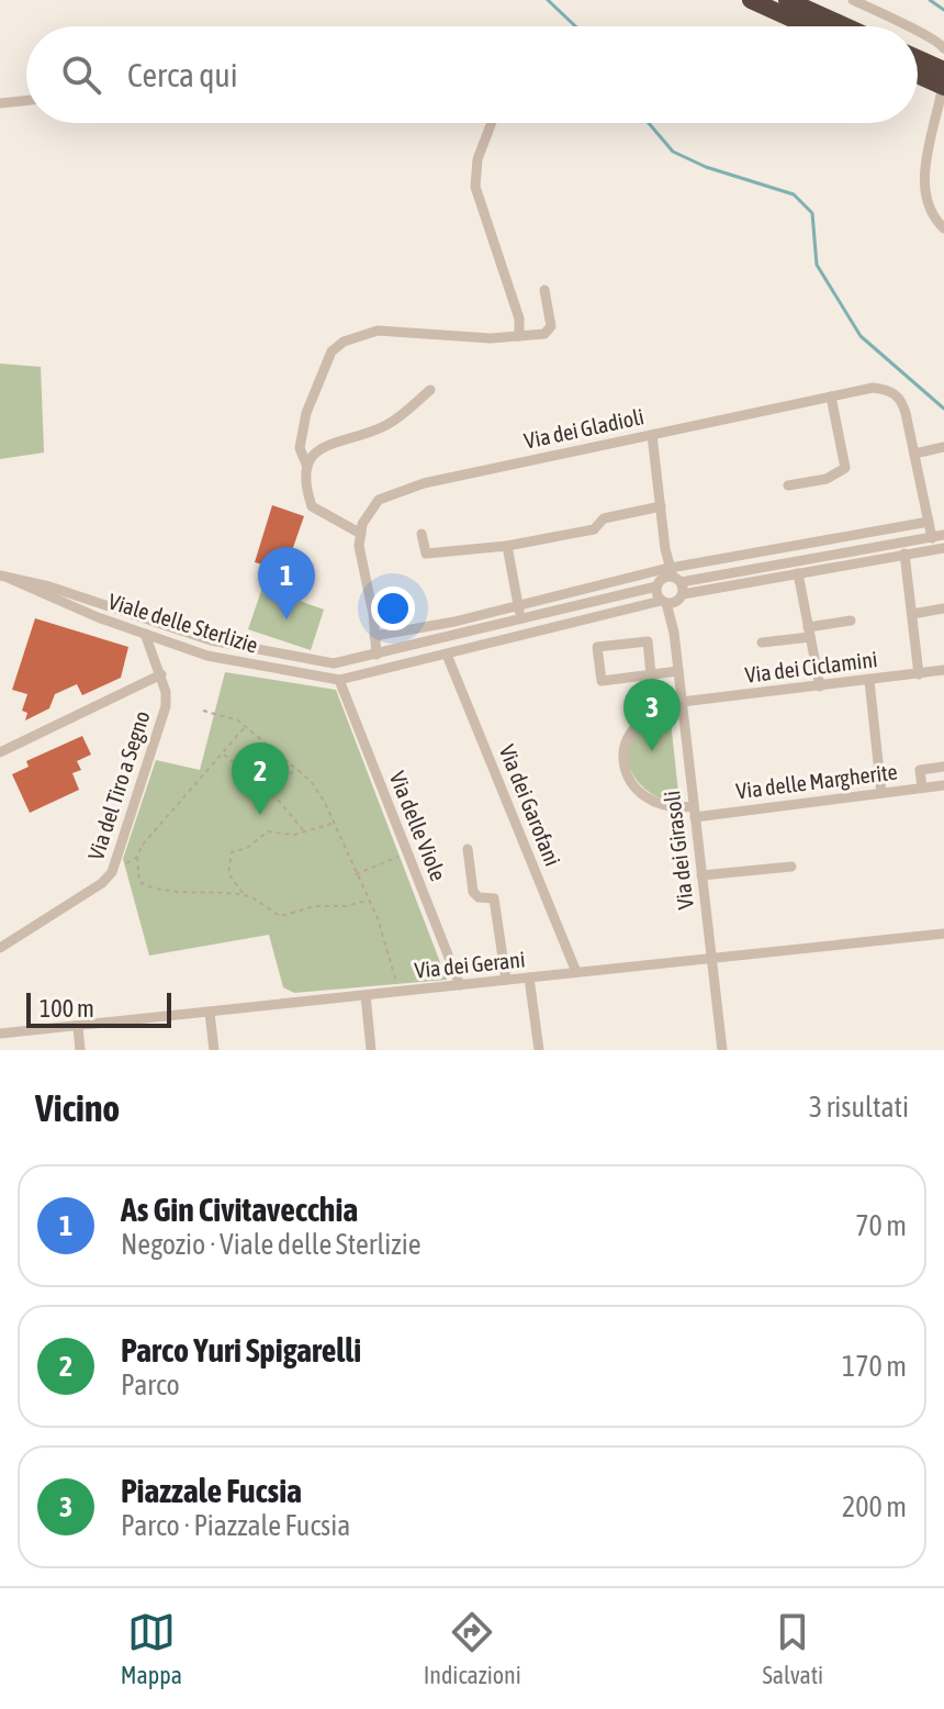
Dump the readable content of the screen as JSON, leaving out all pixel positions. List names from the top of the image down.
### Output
{
  "streets": {
    "street": [
      "Via dei Gladioli",
      "Viale delle Sterlizie",
      "Via dei Ciclamini",
      "Via delle Margherite",
      "Via del Tiro a Segno",
      "Via dei Garofani",
      "Via delle Viole",
      "Via dei Girasoli",
      "Via dei Gerani"
    ]
  },
  "crossings": [
    ["Via dei Gladioli", "Viale delle Sterlizie"],
    ["Viale delle Sterlizie", "Via del Tiro a Segno"],
    ["Viale delle Sterlizie", "Via dei Garofani"],
    ["Viale delle Sterlizie", "Via delle Viole"],
    ["Viale delle Sterlizie", "Via dei Girasoli"],
    ["Via dei Ciclamini", "Via delle Margherite"],
    ["Via dei Ciclamini", "Via dei Girasoli"],
    ["Via delle Margherite", "Via dei Girasoli"],
    ["Via dei Garofani", "Via dei Gerani"],
    ["Via delle Viole", "Via dei Gerani"],
    ["Via dei Girasoli", "Via dei Gerani"]
  ],
  "scale_bar": "100 m",
  "page": {
    "search": "Cerca qui",
    "pins": ["1", "3", "2"],
    "scale": "100 m",
    "heading": ["Vicino", "3 risultati"],
    "list": [
      {
        "mark": "1",
        "name": "As Gin Civitavecchia",
        "note": "Negozio · Viale delle Sterlizie",
        "value": "70 m"
      },
      {
        "mark": "2",
        "name": "Parco Yuri Spigarelli",
        "note": "Parco",
        "value": "170 m"
      },
      {
        "mark": "3",
        "name": "Piazzale Fucsia",
        "note": "Parco · Piazzale Fucsia",
        "value": "200 m"
      }
    ],
    "nav": ["Mappa", "Indicazioni", "Salvati"]
  }
}
